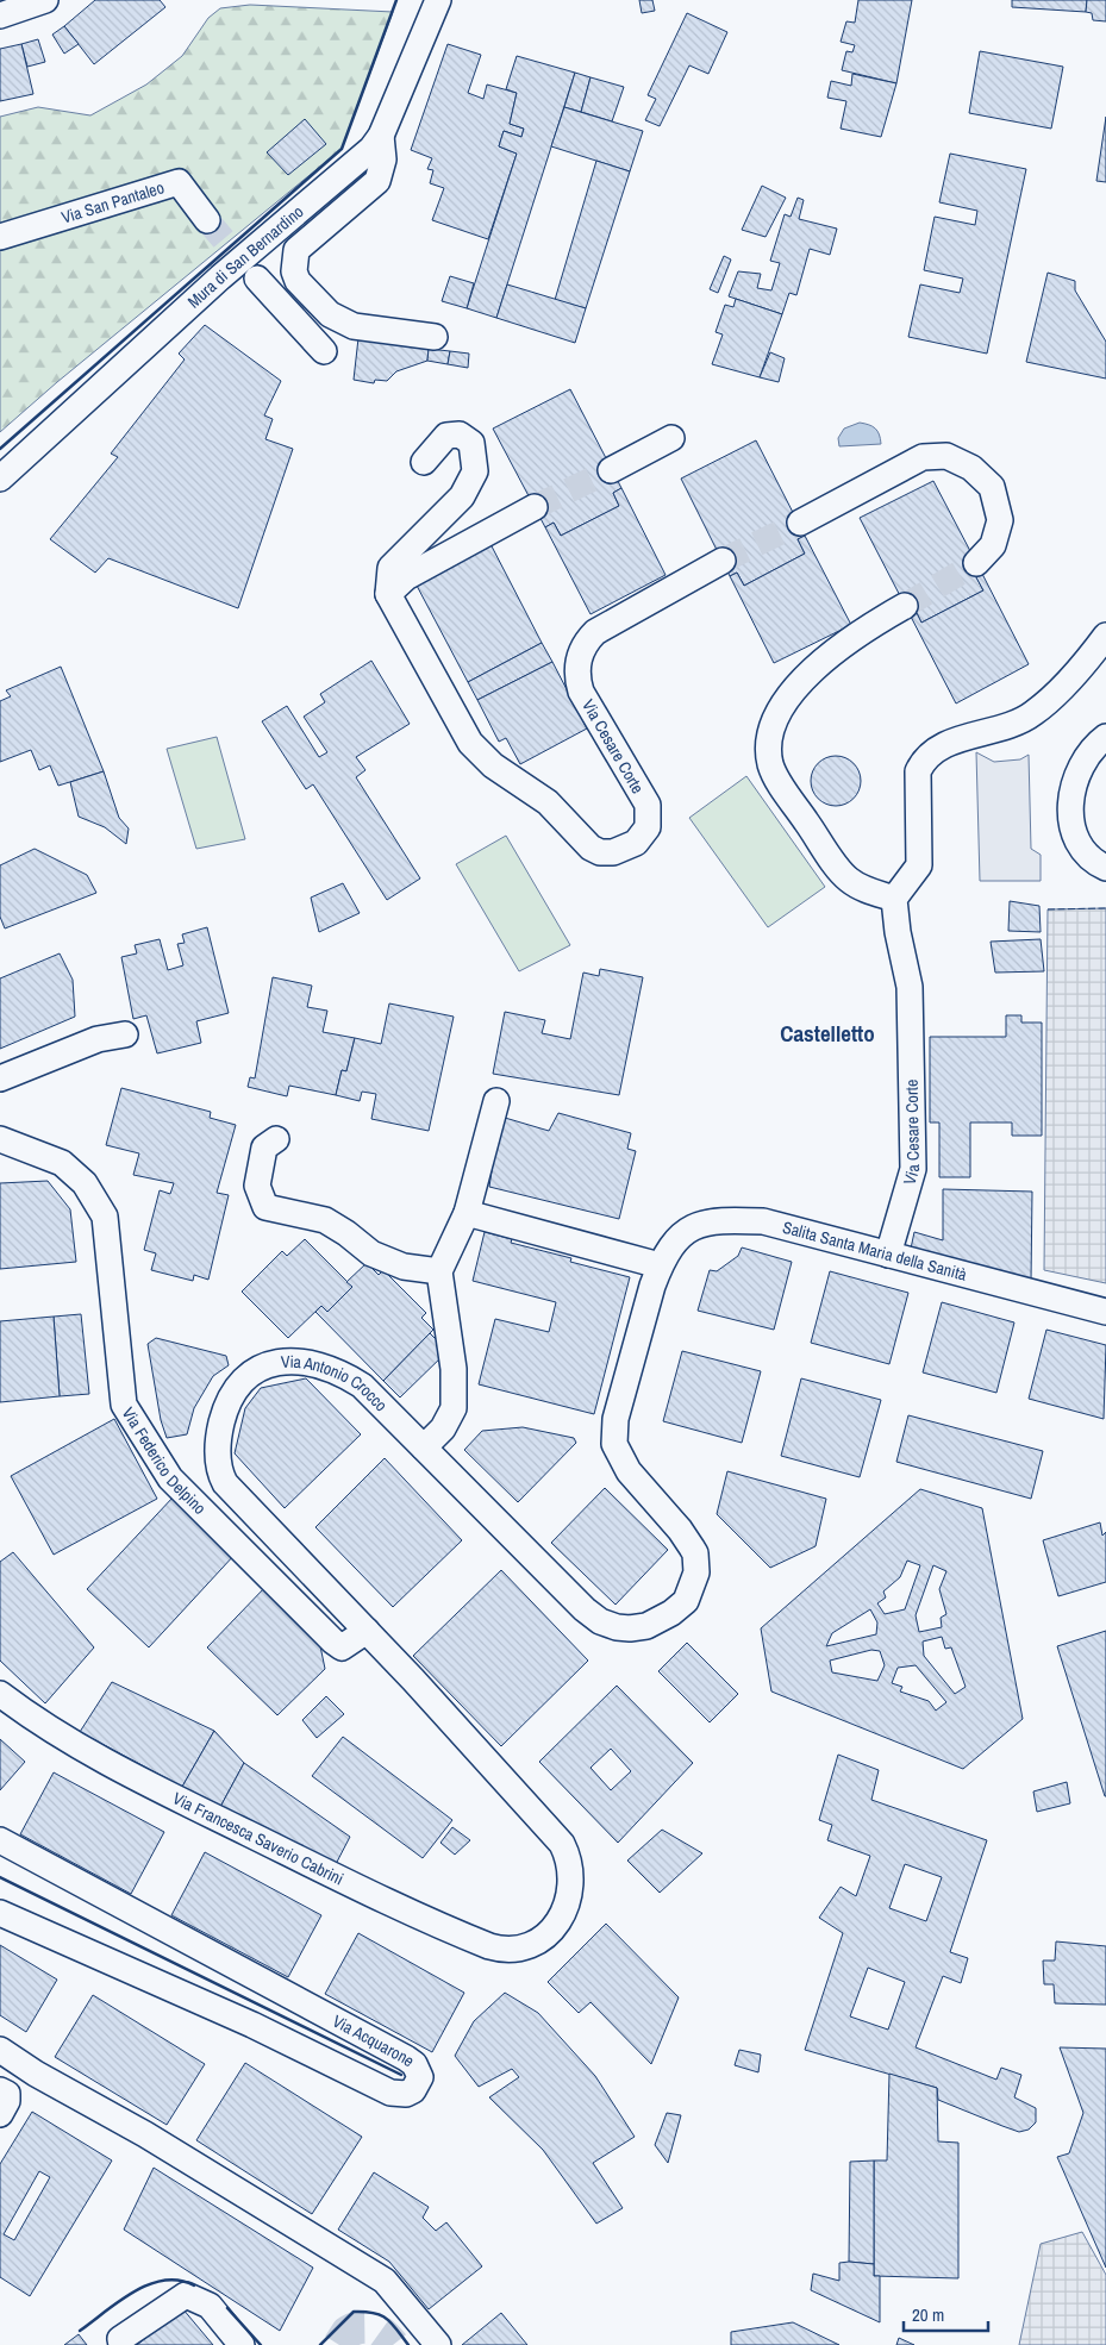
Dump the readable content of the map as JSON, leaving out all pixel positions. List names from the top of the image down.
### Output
{
  "streets": {
    "street": [
      "Via San Pantaleo",
      "Mura di San Bernardino",
      "Via Cesare Corte",
      "Salita Santa Maria della Sanità",
      "Via Antonio Crocco",
      "Via Federico Delpino",
      "Via Francesca Saverio Cabrini",
      "Via Acquarone"
    ]
  },
  "crossings": [
    ["Via Cesare Corte", "Salita Santa Maria della Sanità"],
    ["Salita Santa Maria della Sanità", "Via Antonio Crocco"],
    ["Via Antonio Crocco", "Via Federico Delpino"],
    ["Via Antonio Crocco", "Via Francesca Saverio Cabrini"]
  ],
  "districts": ["Castelletto"],
  "scale_bar": "20 m"
}
